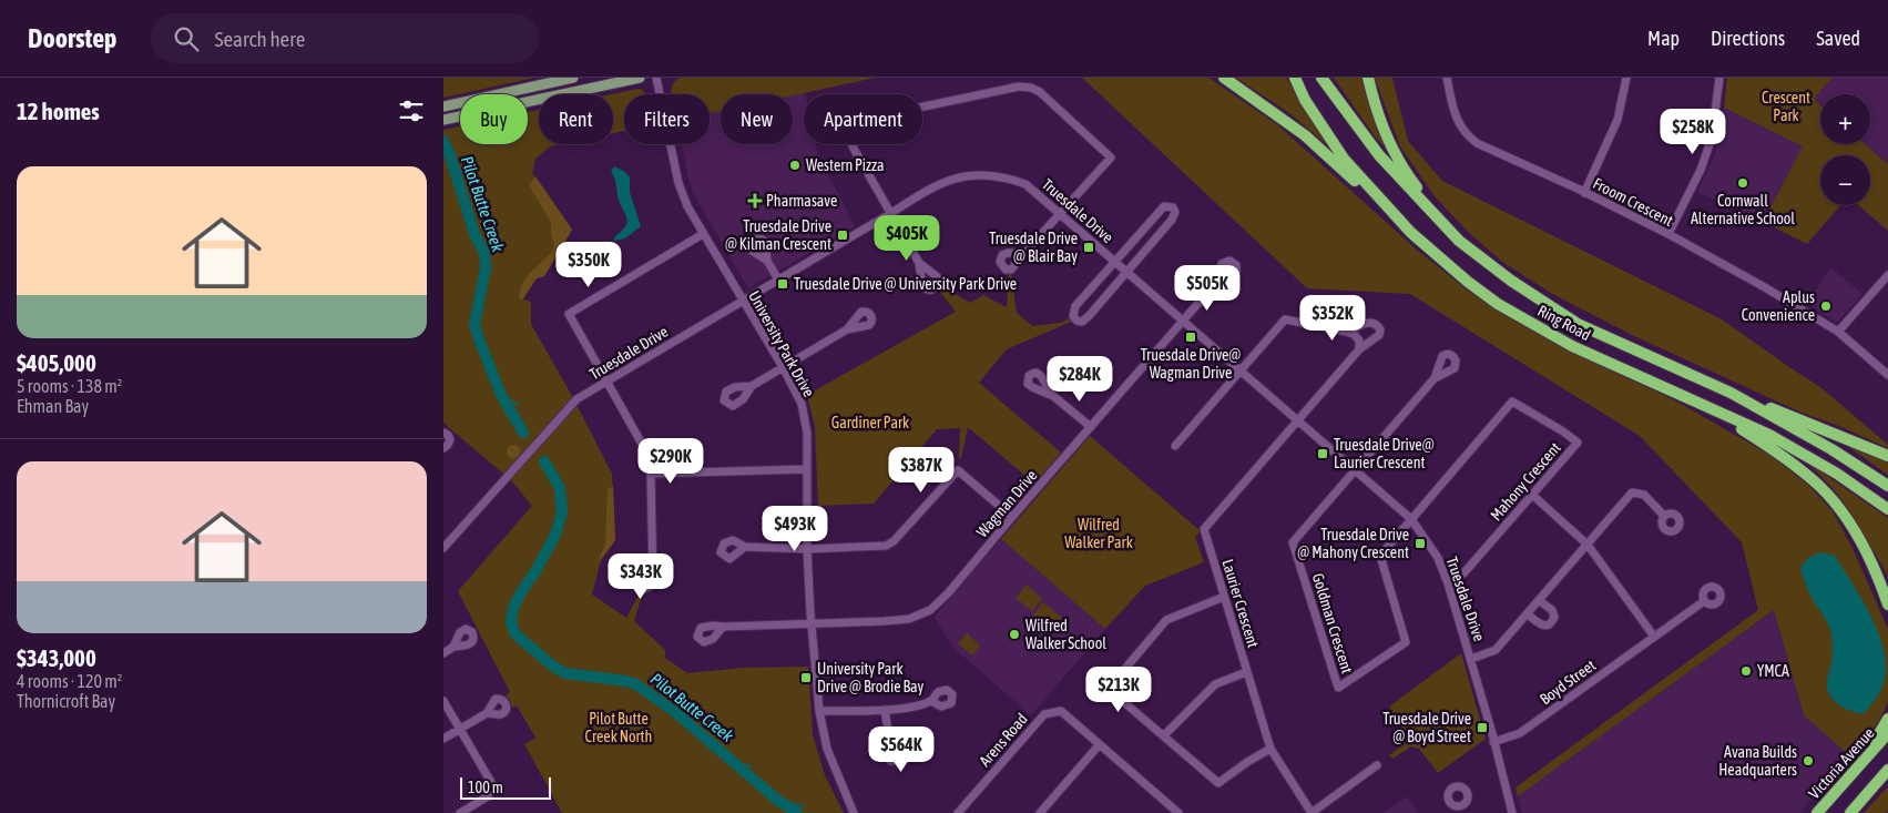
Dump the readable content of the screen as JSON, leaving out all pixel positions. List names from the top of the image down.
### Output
{
  "streets": {
    "highway": ["Ring Road", "Victoria Avenue"],
    "street": [
      "Froom Crescent",
      "Truesdale Drive",
      "University Park Drive",
      "Mahony Crescent",
      "Wagman Drive",
      "Laurier Crescent",
      "Goldman Crescent",
      "Boyd Street",
      "Arens Road"
    ]
  },
  "crossings": [
    ["Truesdale Drive", "University Park Drive"],
    ["Truesdale Drive", "Mahony Crescent"],
    ["Truesdale Drive", "Wagman Drive"],
    ["Truesdale Drive", "Laurier Crescent"],
    ["Truesdale Drive", "Goldman Crescent"],
    ["Truesdale Drive", "Boyd Street"],
    ["University Park Drive", "Wagman Drive"],
    ["Mahony Crescent", "Goldman Crescent"]
  ],
  "water": ["Pilot Butte Creek"],
  "parks": [
    "Crescent Park",
    "Gardiner Park",
    "Wilfred Walker Park",
    "Pilot Butte Creek North"
  ],
  "places": {
    "other": [
      "Western Pizza",
      "Cornwall Alternative School",
      "Aplus Convenience",
      "Wilfred Walker School",
      "YMCA",
      "Avana Builds Headquarters"
    ],
    "health": ["Pharmasave"],
    "transit": [
      "Truesdale Drive @ Kilman Crescent",
      "Truesdale Drive @ Blair Bay",
      "Truesdale Drive @ University Park Drive",
      "Truesdale Drive@ Wagman Drive",
      "Truesdale Drive@ Laurier Crescent",
      "Truesdale Drive @ Mahony Crescent",
      "University Park Drive @ Brodie Bay",
      "Truesdale Drive @ Boyd Street"
    ]
  },
  "scale_bar": "100 m",
  "page": {
    "header": "Doorstep",
    "search": "Search here",
    "nav": ["Map", "Directions", "Saved"],
    "heading": "12 homes",
    "map_buttons": ["+", "−"],
    "chip": [
      "Buy",
      "Rent",
      "Filters",
      "New",
      "Apartment"
    ],
    "price": [
      "$258K",
      "$405K",
      "$350K",
      "$505K",
      "$352K",
      "$284K",
      "$290K",
      "$387K",
      "$493K",
      "$343K",
      "$213K",
      "$564K"
    ],
    "list": [
      {
        "name": "$405,000",
        "note": "5 rooms · 138 m² · Ehman Bay"
      },
      {
        "name": "$343,000",
        "note": "4 rooms · 120 m² · Thornicroft Bay"
      }
    ],
    "scale": "100 m"
  }
}
